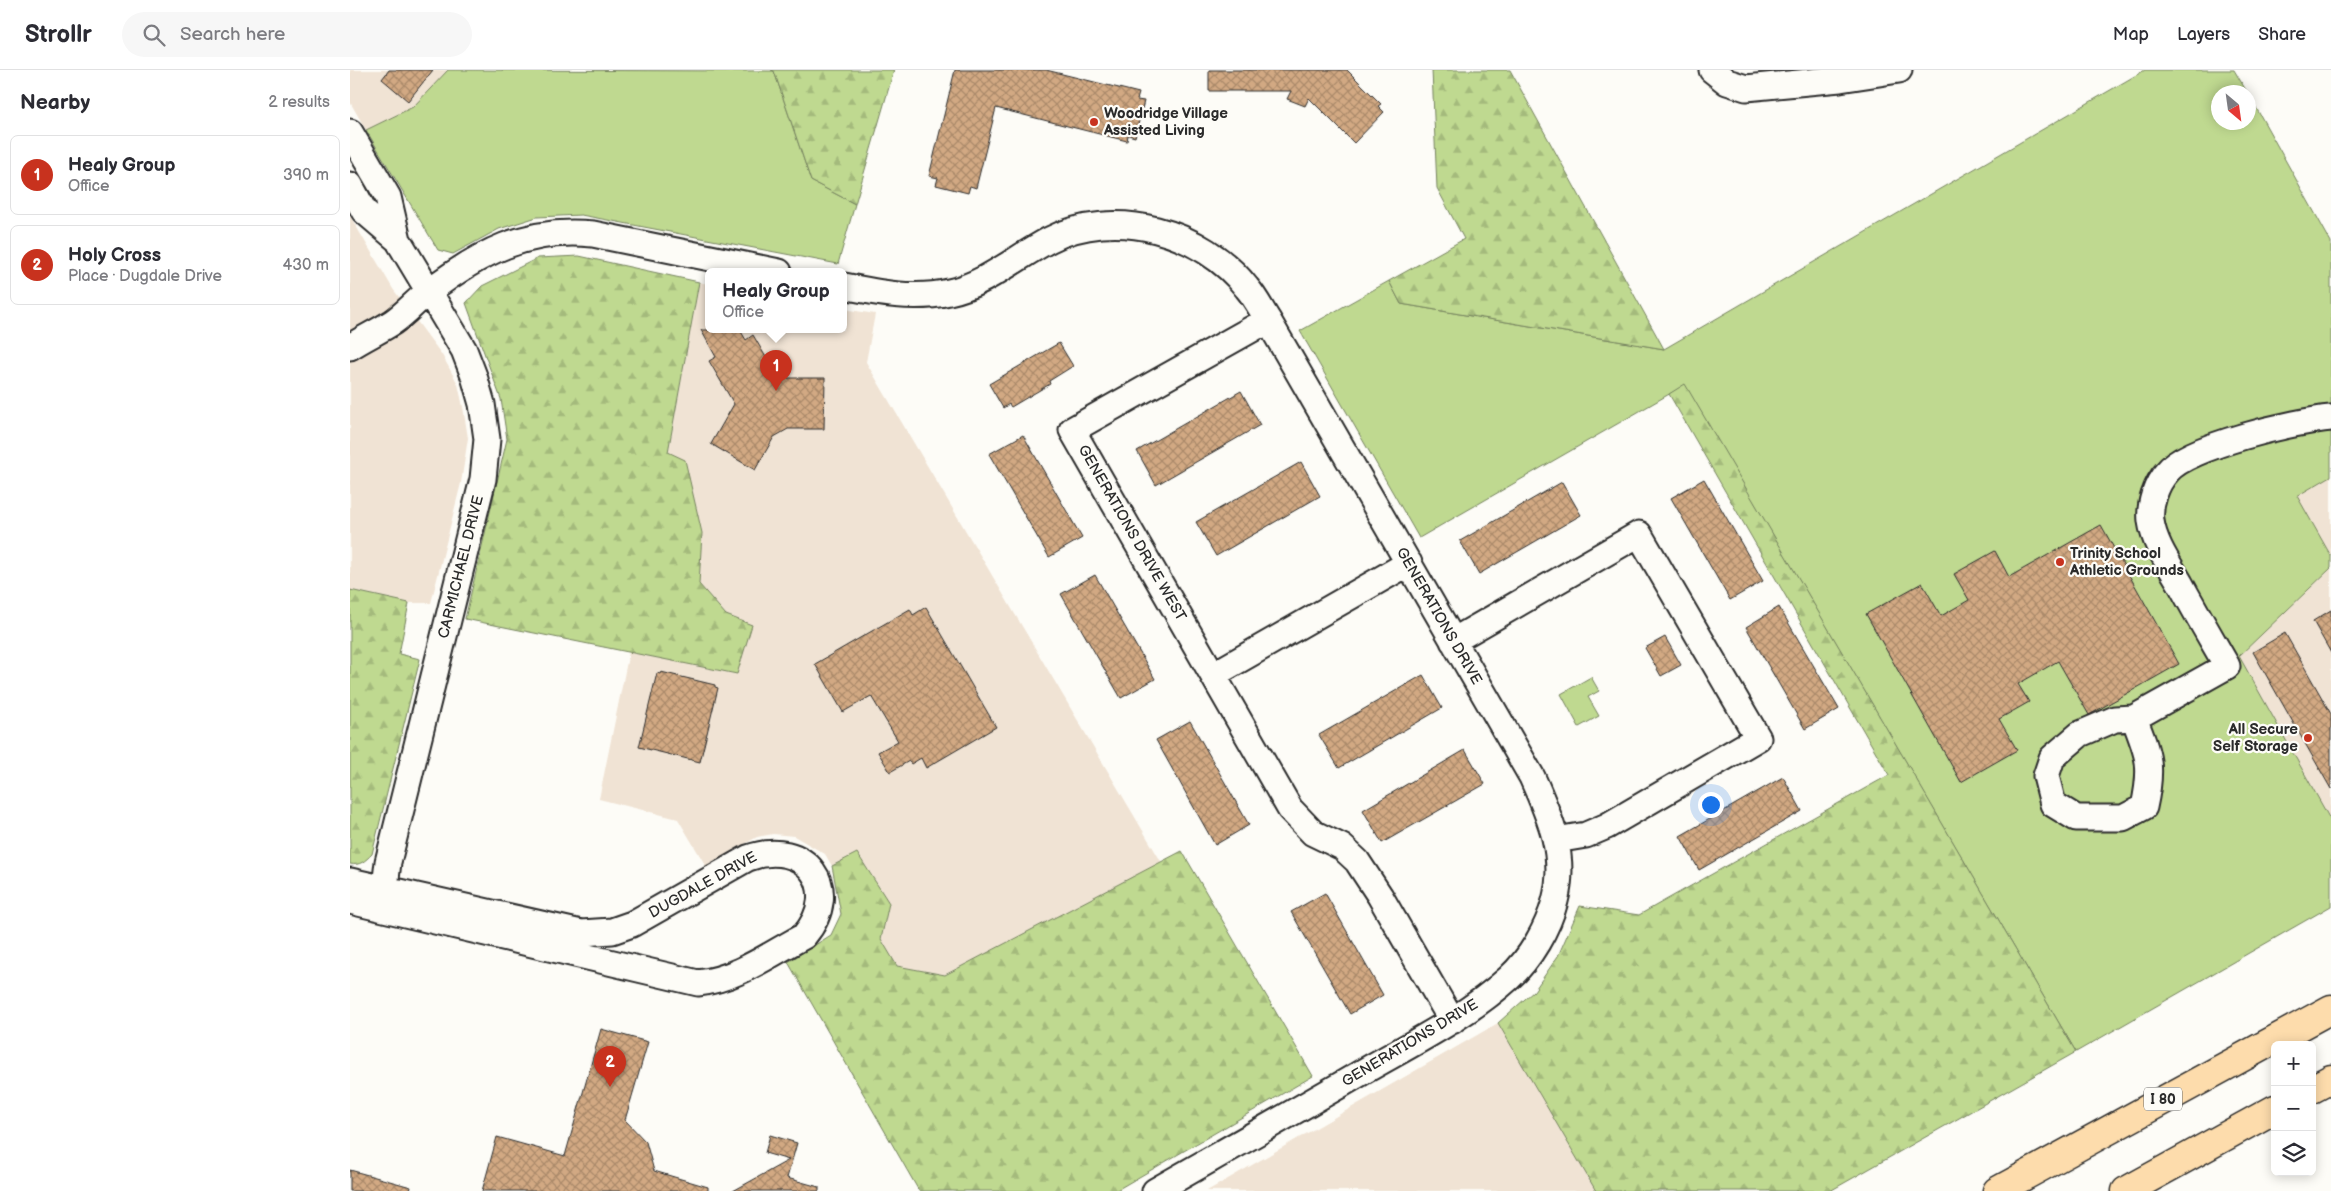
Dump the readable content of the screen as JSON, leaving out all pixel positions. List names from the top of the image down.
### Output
{
  "streets": {
    "highway": ["I 80"],
    "street": [
      "GENERATIONS DRIVE WEST",
      "CARMICHAEL DRIVE",
      "GENERATIONS DRIVE",
      "DUGDALE DRIVE"
    ]
  },
  "crossings": [
    ["GENERATIONS DRIVE WEST", "GENERATIONS DRIVE"],
    ["CARMICHAEL DRIVE", "DUGDALE DRIVE"]
  ],
  "places": ["Woodridge Village Assisted Living", "Trinity School Athletic Grounds", "All Secure Self Storage"],
  "north": "bottom right",
  "page": {
    "header": "Strollr",
    "search": "Search here",
    "nav": ["Map", "Layers", "Share"],
    "heading": ["Nearby", "2 results"],
    "list": [
      {
        "mark": "1",
        "name": "Healy Group",
        "note": "Office",
        "value": "390 m"
      },
      {
        "mark": "2",
        "name": "Holy Cross",
        "note": "Place · Dugdale Drive",
        "value": "430 m"
      }
    ],
    "popup": ["Healy Group", "Office"],
    "pins": ["1", "2"],
    "map_buttons": ["+", "−"]
  }
}
